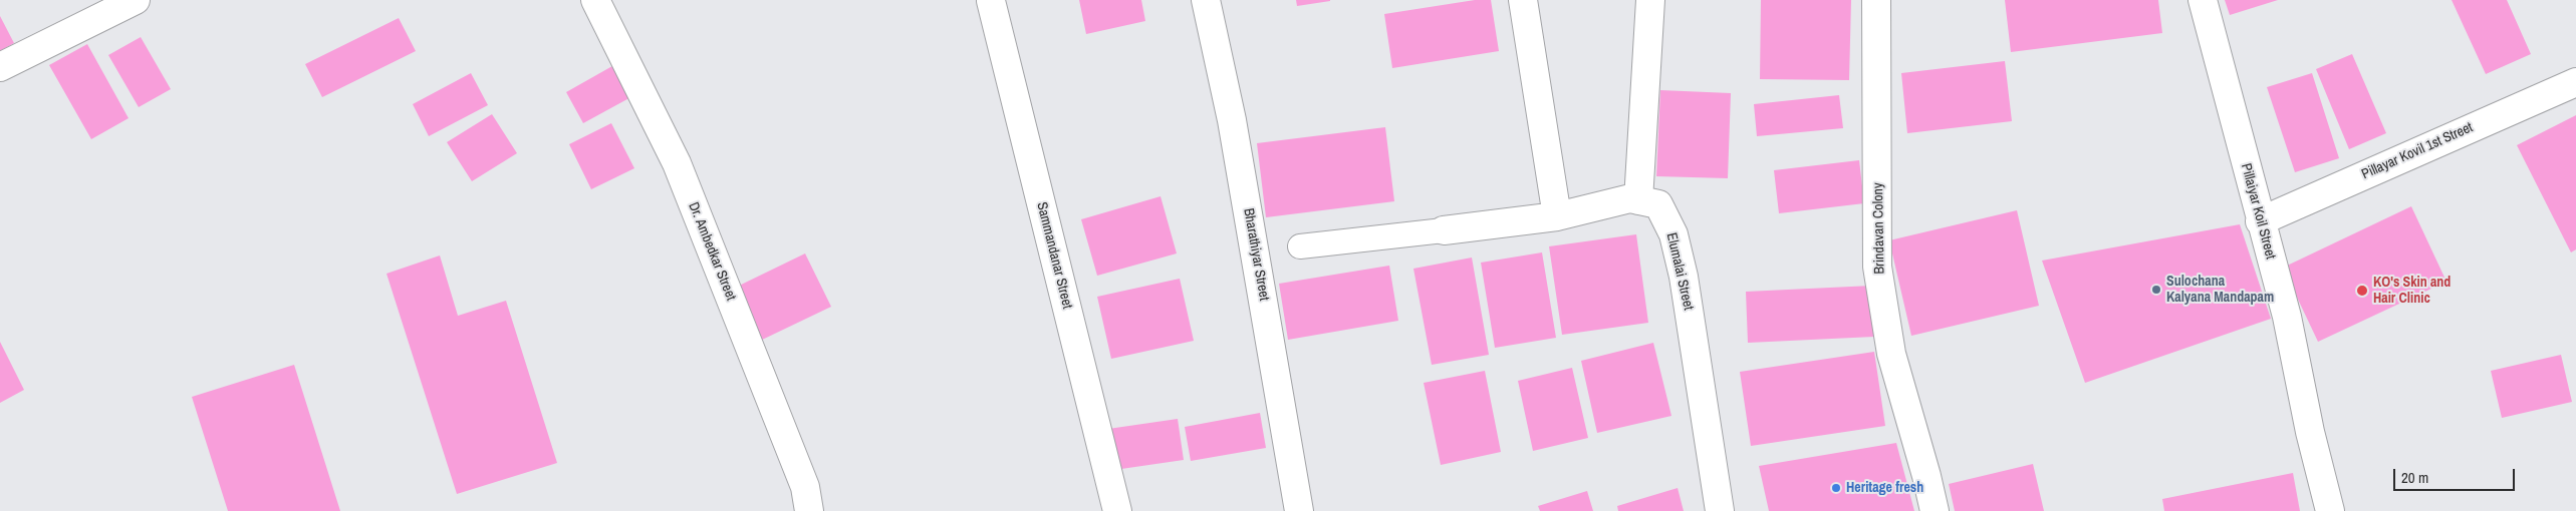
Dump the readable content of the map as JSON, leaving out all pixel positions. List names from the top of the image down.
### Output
{
  "streets": {
    "street": [
      "Pillayar Kovil 1st Street",
      "Pillaiyar Koil Street",
      "Brindavan Colony",
      "Dr. Ambedkar Street",
      "Bharathiyar Street",
      "Sammandanar Street",
      "Elumalai Street"
    ]
  },
  "crossings": [
    ["Pillayar Kovil 1st Street", "Pillaiyar Koil Street"]
  ],
  "places": ["Sulochana Kalyana Mandapam", "KO's Skin and Hair Clinic", "Heritage fresh"],
  "scale_bar": "20 m"
}
